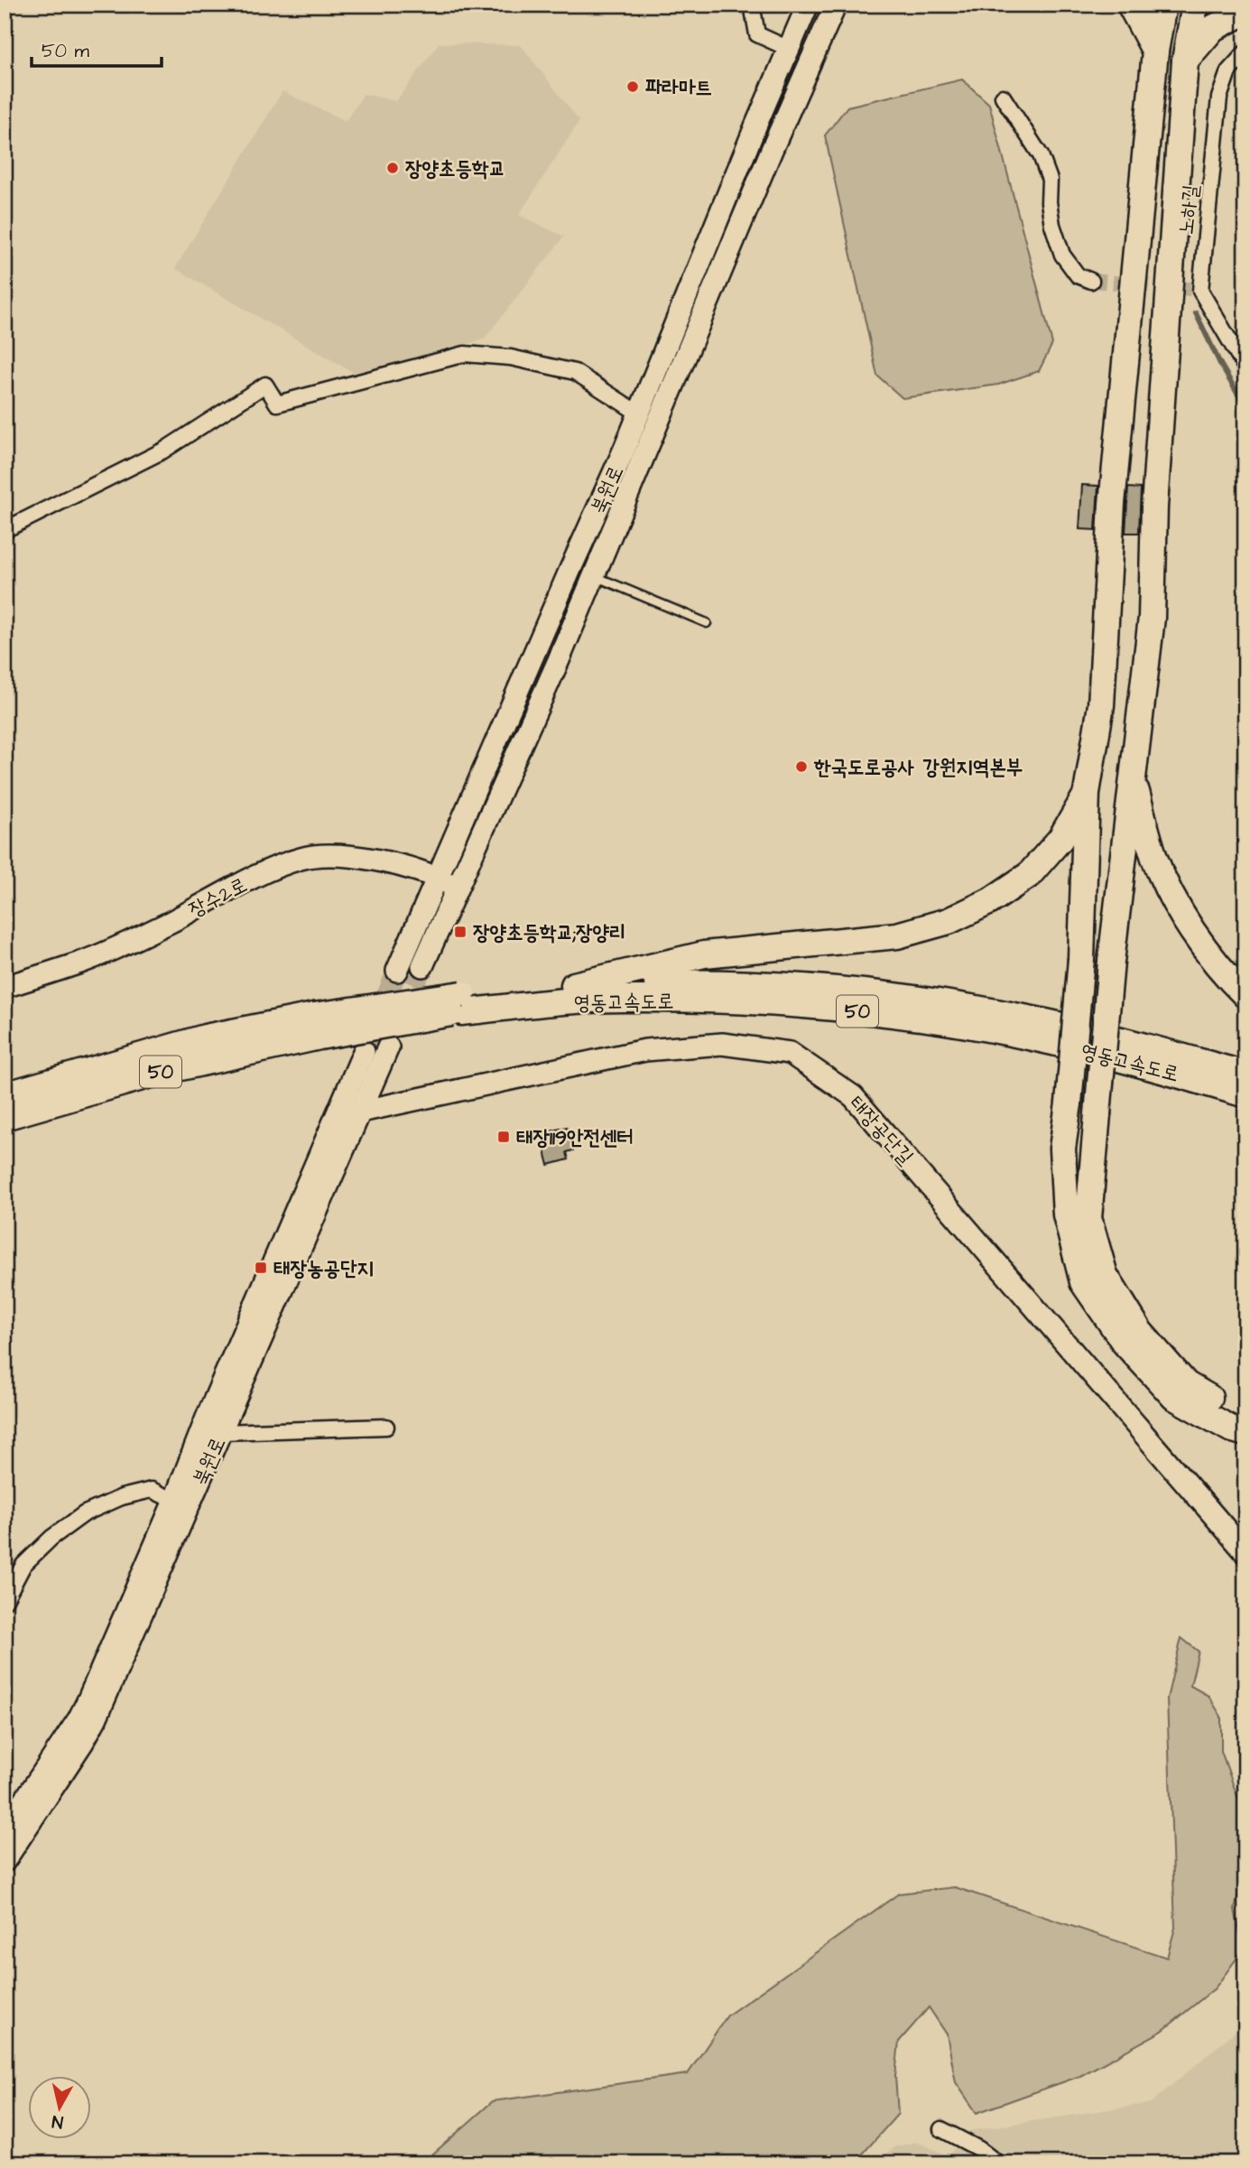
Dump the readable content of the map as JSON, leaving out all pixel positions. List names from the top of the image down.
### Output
{
  "streets": {
    "highway": ["영동고속도로", "50"],
    "street": [
      "노하길",
      "북원로",
      "장수2로",
      "태장공단길"
    ]
  },
  "crossings": [
    ["북원로", "장수2로"],
    ["북원로", "태장공단길"]
  ],
  "places": {
    "other": ["파라마트", "장양초등학교", "한국도로공사 강원지역본부"],
    "transit": ["장양초등학교;장양리", "태장119안전센터", "태장농공단지"]
  },
  "scale_bar": "50 m",
  "north": "bottom"
}
